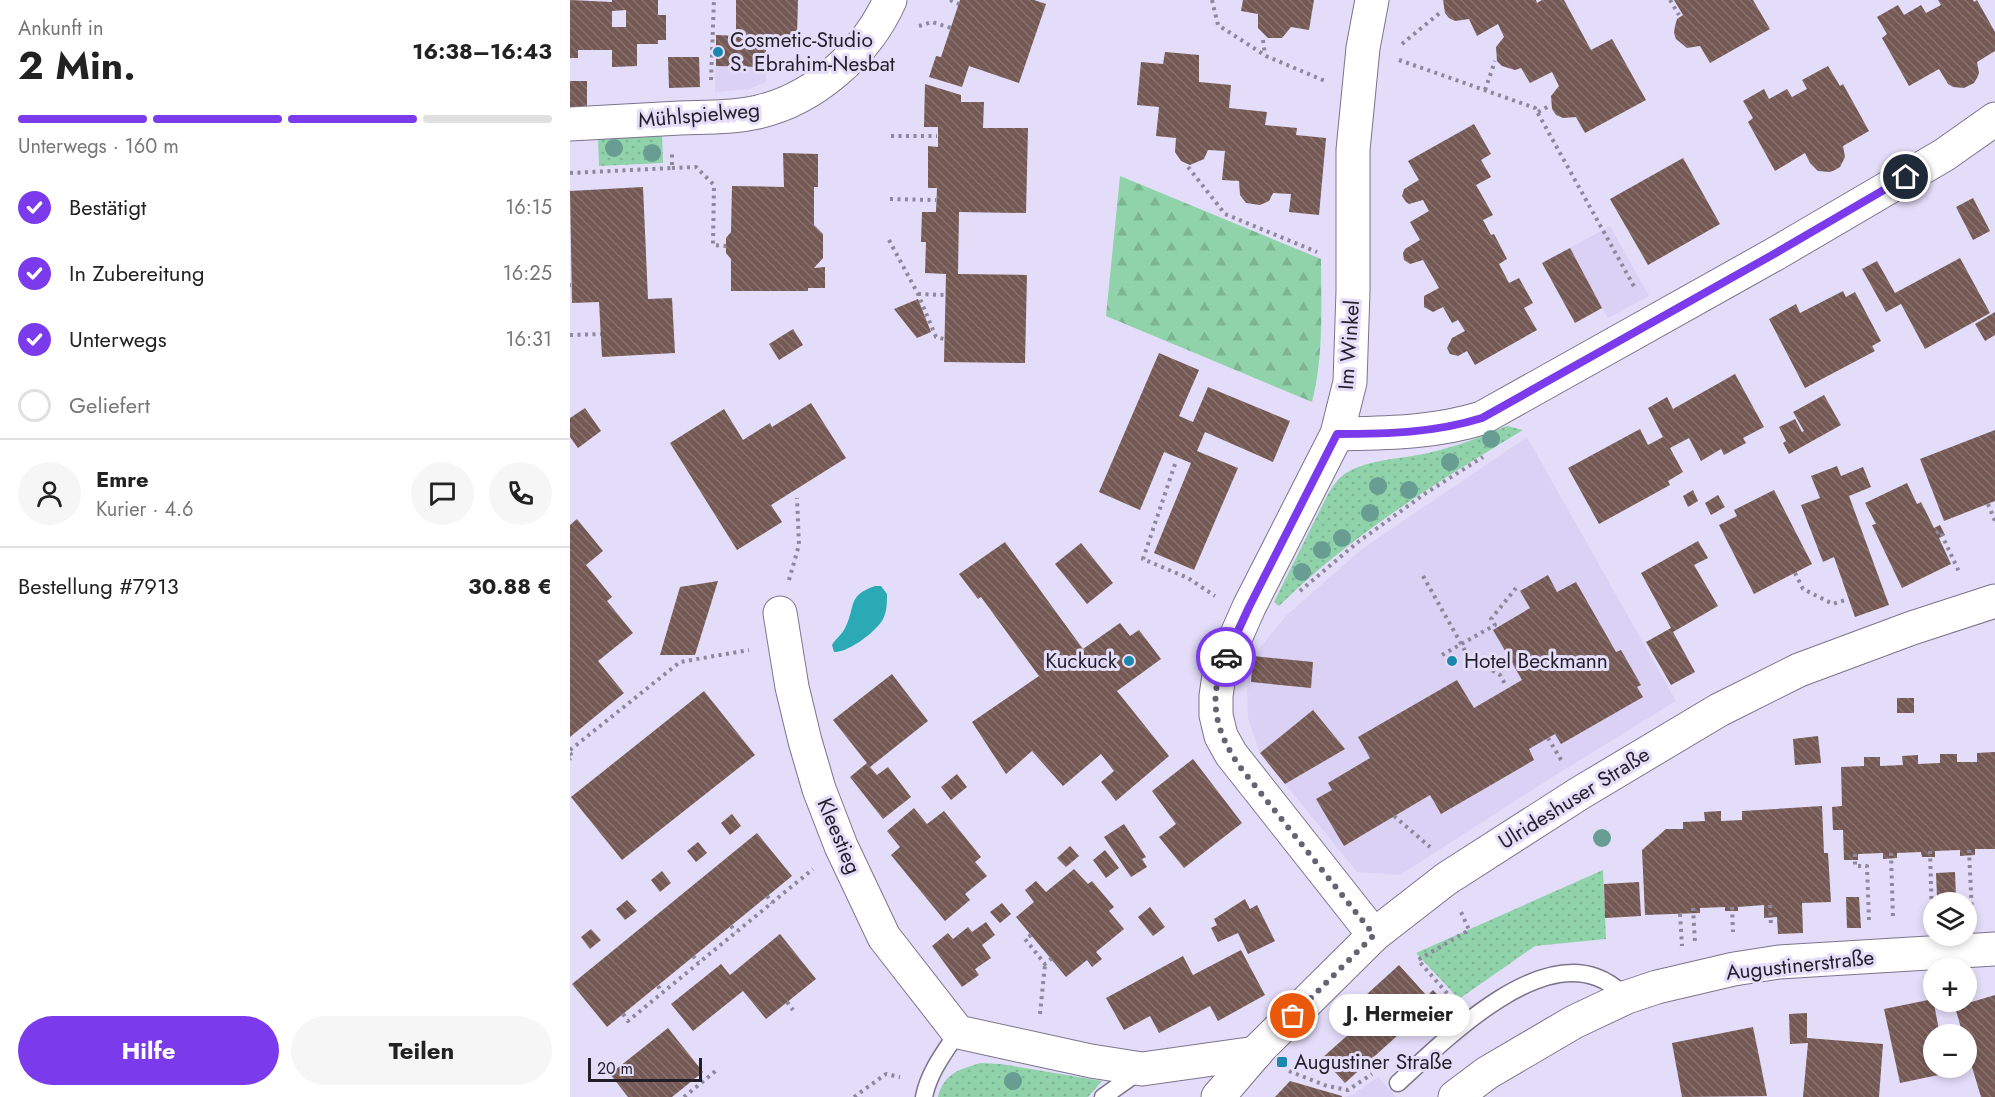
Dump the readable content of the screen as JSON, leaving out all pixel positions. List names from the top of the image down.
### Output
{
  "streets": {
    "street": [
      "Mühlspielweg",
      "Im Winkel",
      "Ulrideshuser Straße",
      "Kleestieg",
      "Augustinerstraße"
    ]
  },
  "crossings": [
    ["Im Winkel", "Ulrideshuser Straße"]
  ],
  "places": {
    "other": [
      "Cosmetic-Studio S. Ebrahim-Nesbat",
      "Kuckuck",
      "Hotel Beckmann",
      "J. Hermeier"
    ],
    "transit": ["Augustiner Straße"]
  },
  "scale_bar": "20 m",
  "page": {
    "heading": ["2 Min.", "Ankunft in", "16:38–16:43"],
    "panel": [
      "Emre",
      "Kurier · 4.6",
      "Bestellung #7913",
      "30.88 €"
    ],
    "bar": "Unterwegs · 160 m",
    "list": [
      ["Bestätigt", "16:15"],
      ["In Zubereitung", "16:25"],
      ["Unterwegs", "16:31"],
      "Geliefert"
    ],
    "map_buttons": ["+", "−"],
    "bubble": "J. Hermeier",
    "buttons": ["Hilfe", "Teilen"],
    "scale": "20 m"
  }
}
